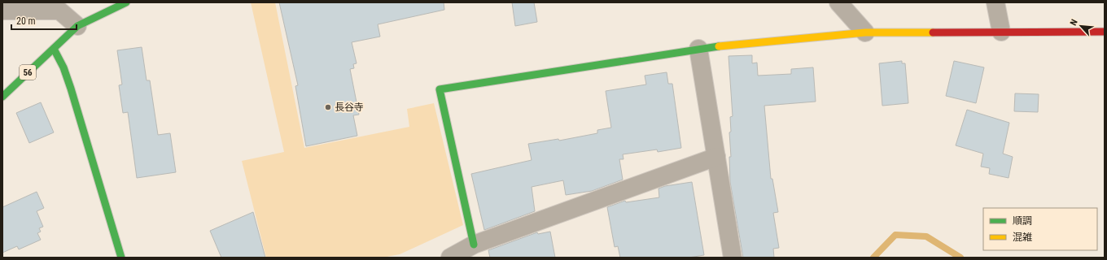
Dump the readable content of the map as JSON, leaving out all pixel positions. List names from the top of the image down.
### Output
{
  "streets": {
    "street": ["56"]
  },
  "places": ["長谷寺"],
  "legend": ["順調", "混雑"],
  "scale_bar": "20 m",
  "north": "top left"
}
